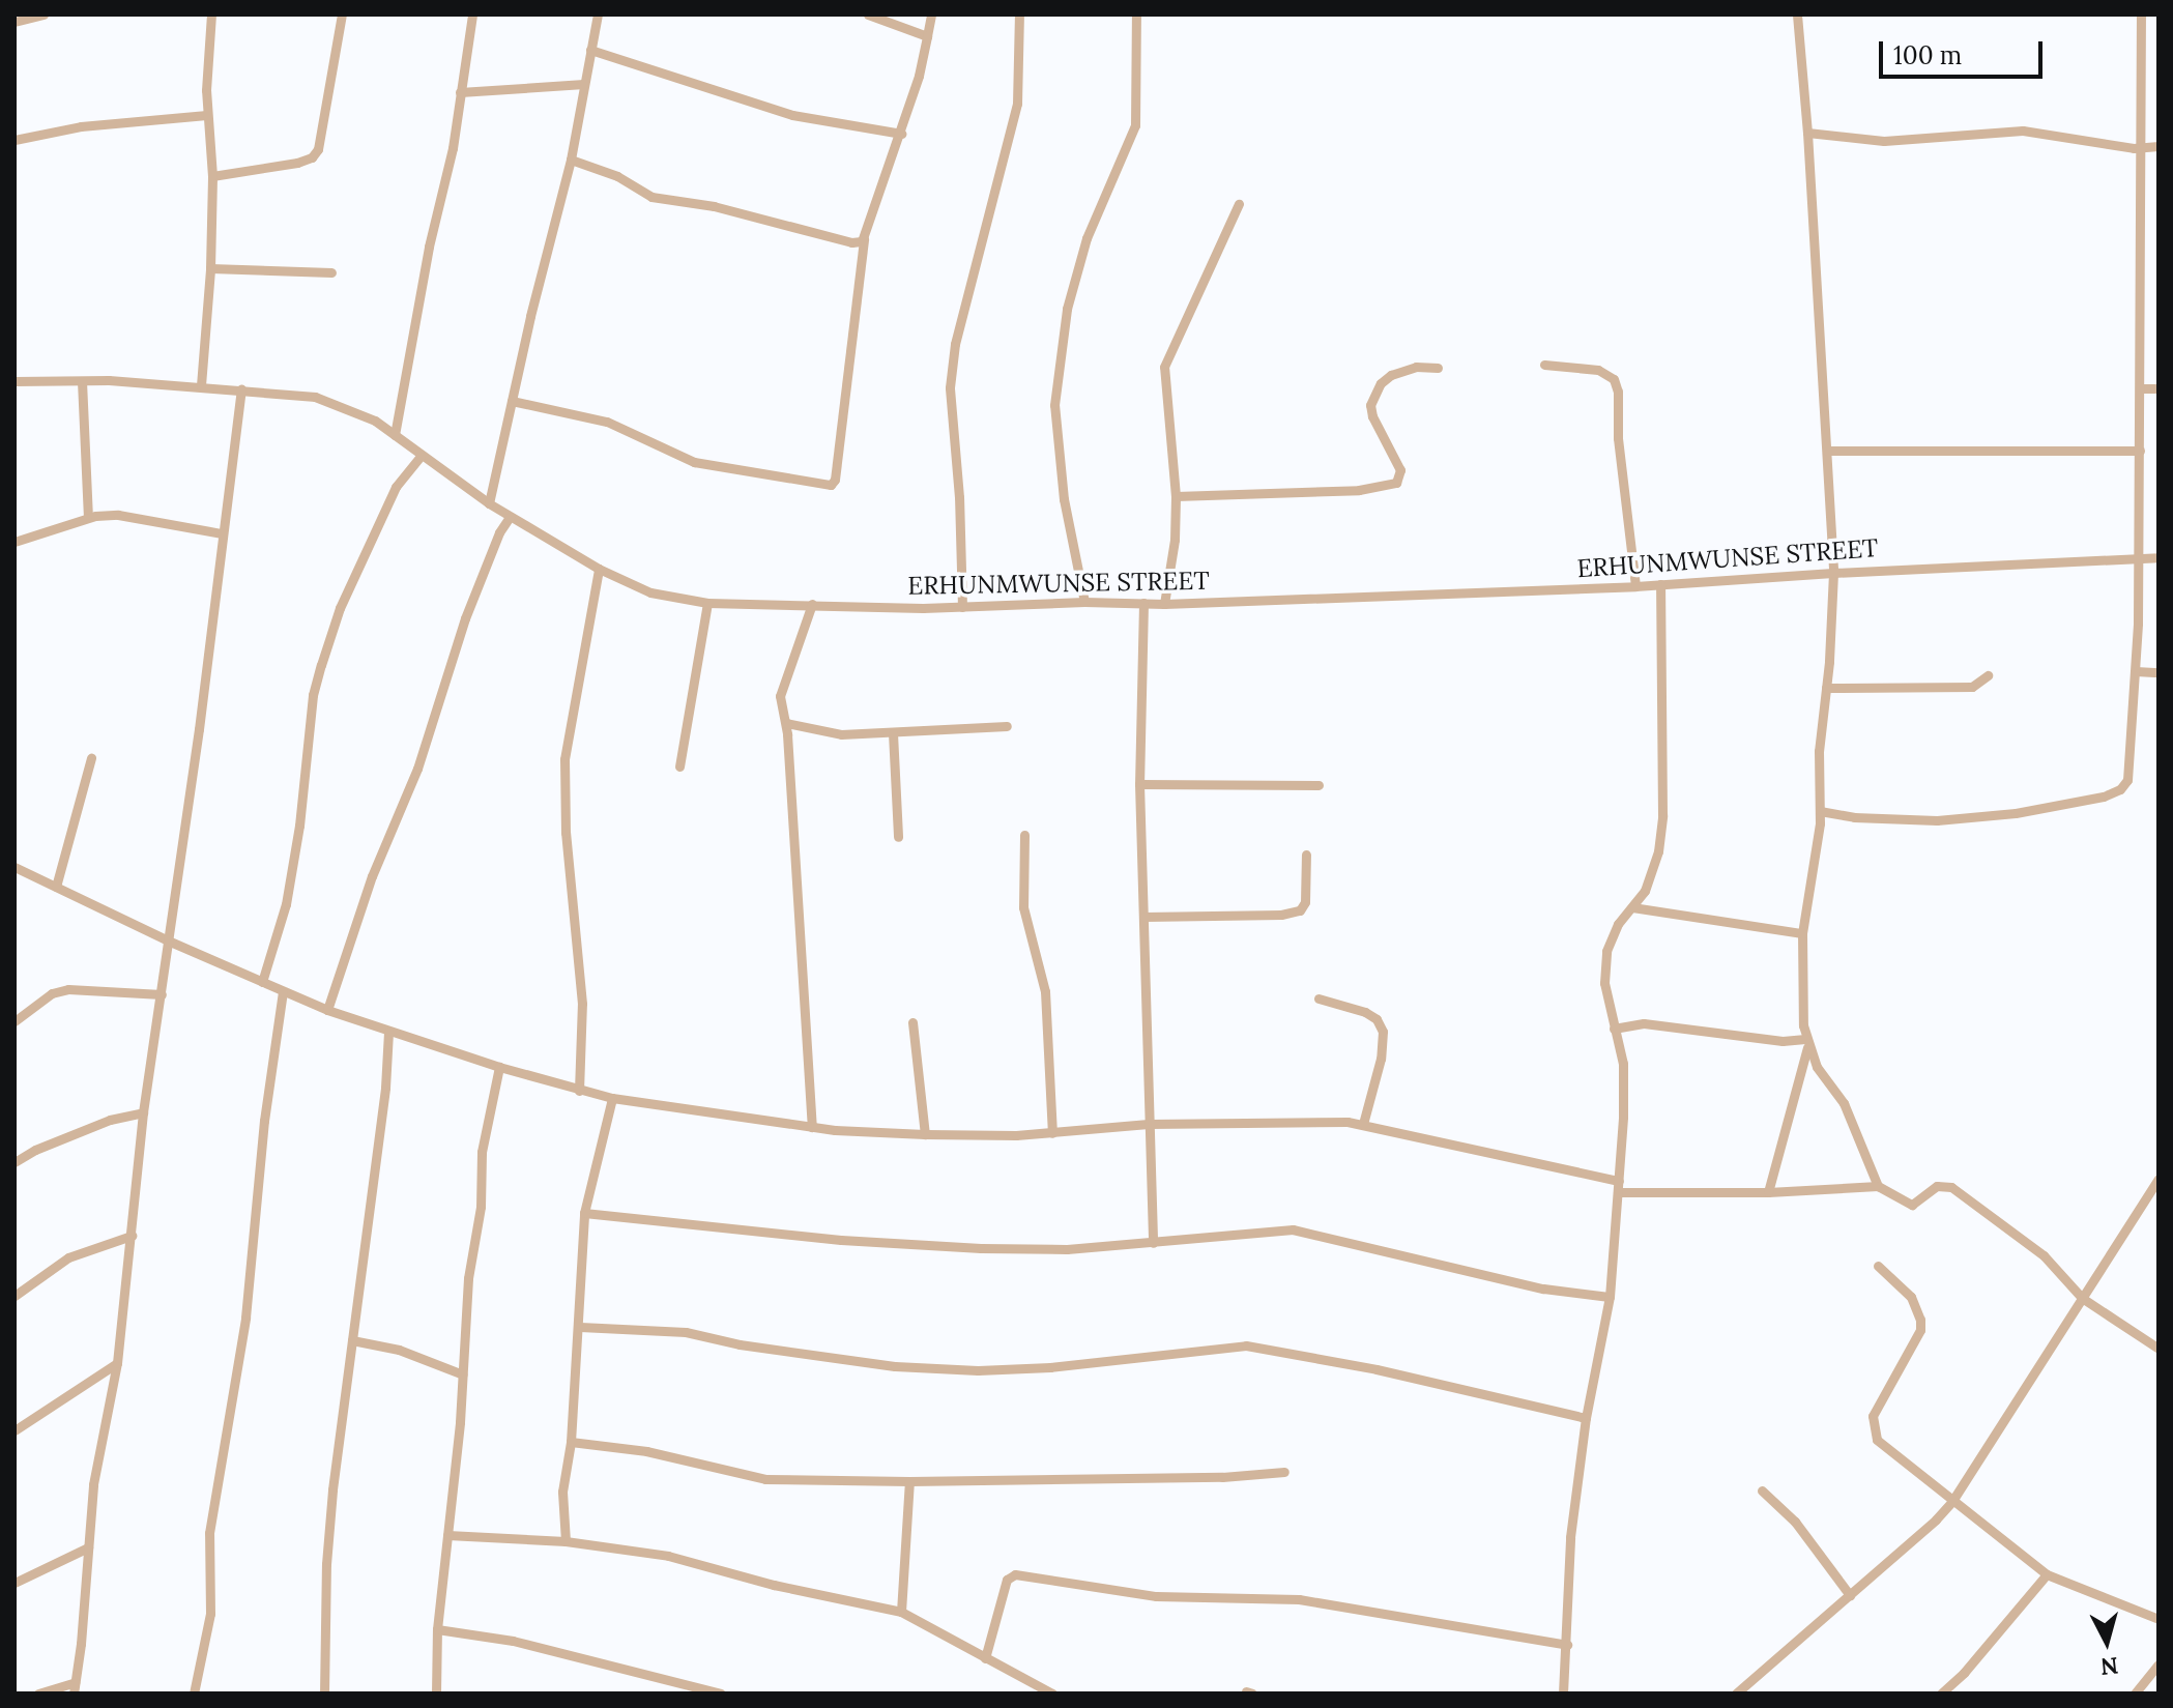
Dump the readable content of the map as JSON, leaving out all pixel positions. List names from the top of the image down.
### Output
{
  "streets": {
    "street": ["ERHUNMWUNSE STREET"]
  },
  "scale_bar": "100 m",
  "north": "bottom"
}
